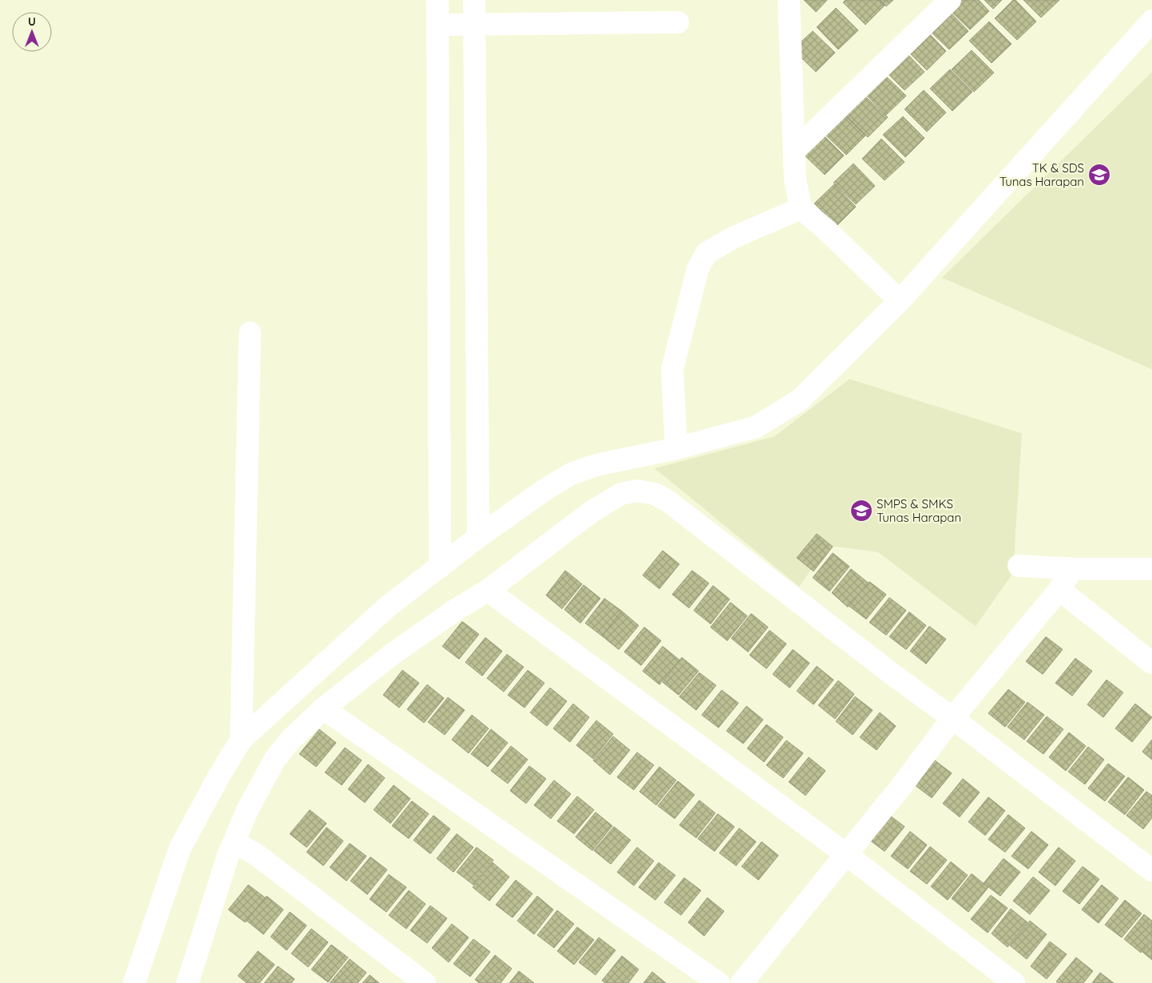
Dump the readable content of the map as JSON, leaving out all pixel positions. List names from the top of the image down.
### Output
{
  "places": {
    "school or university": ["TK & SDS Tunas Harapan", "SMPS & SMKS Tunas Harapan"]
  },
  "north": "top"
}
